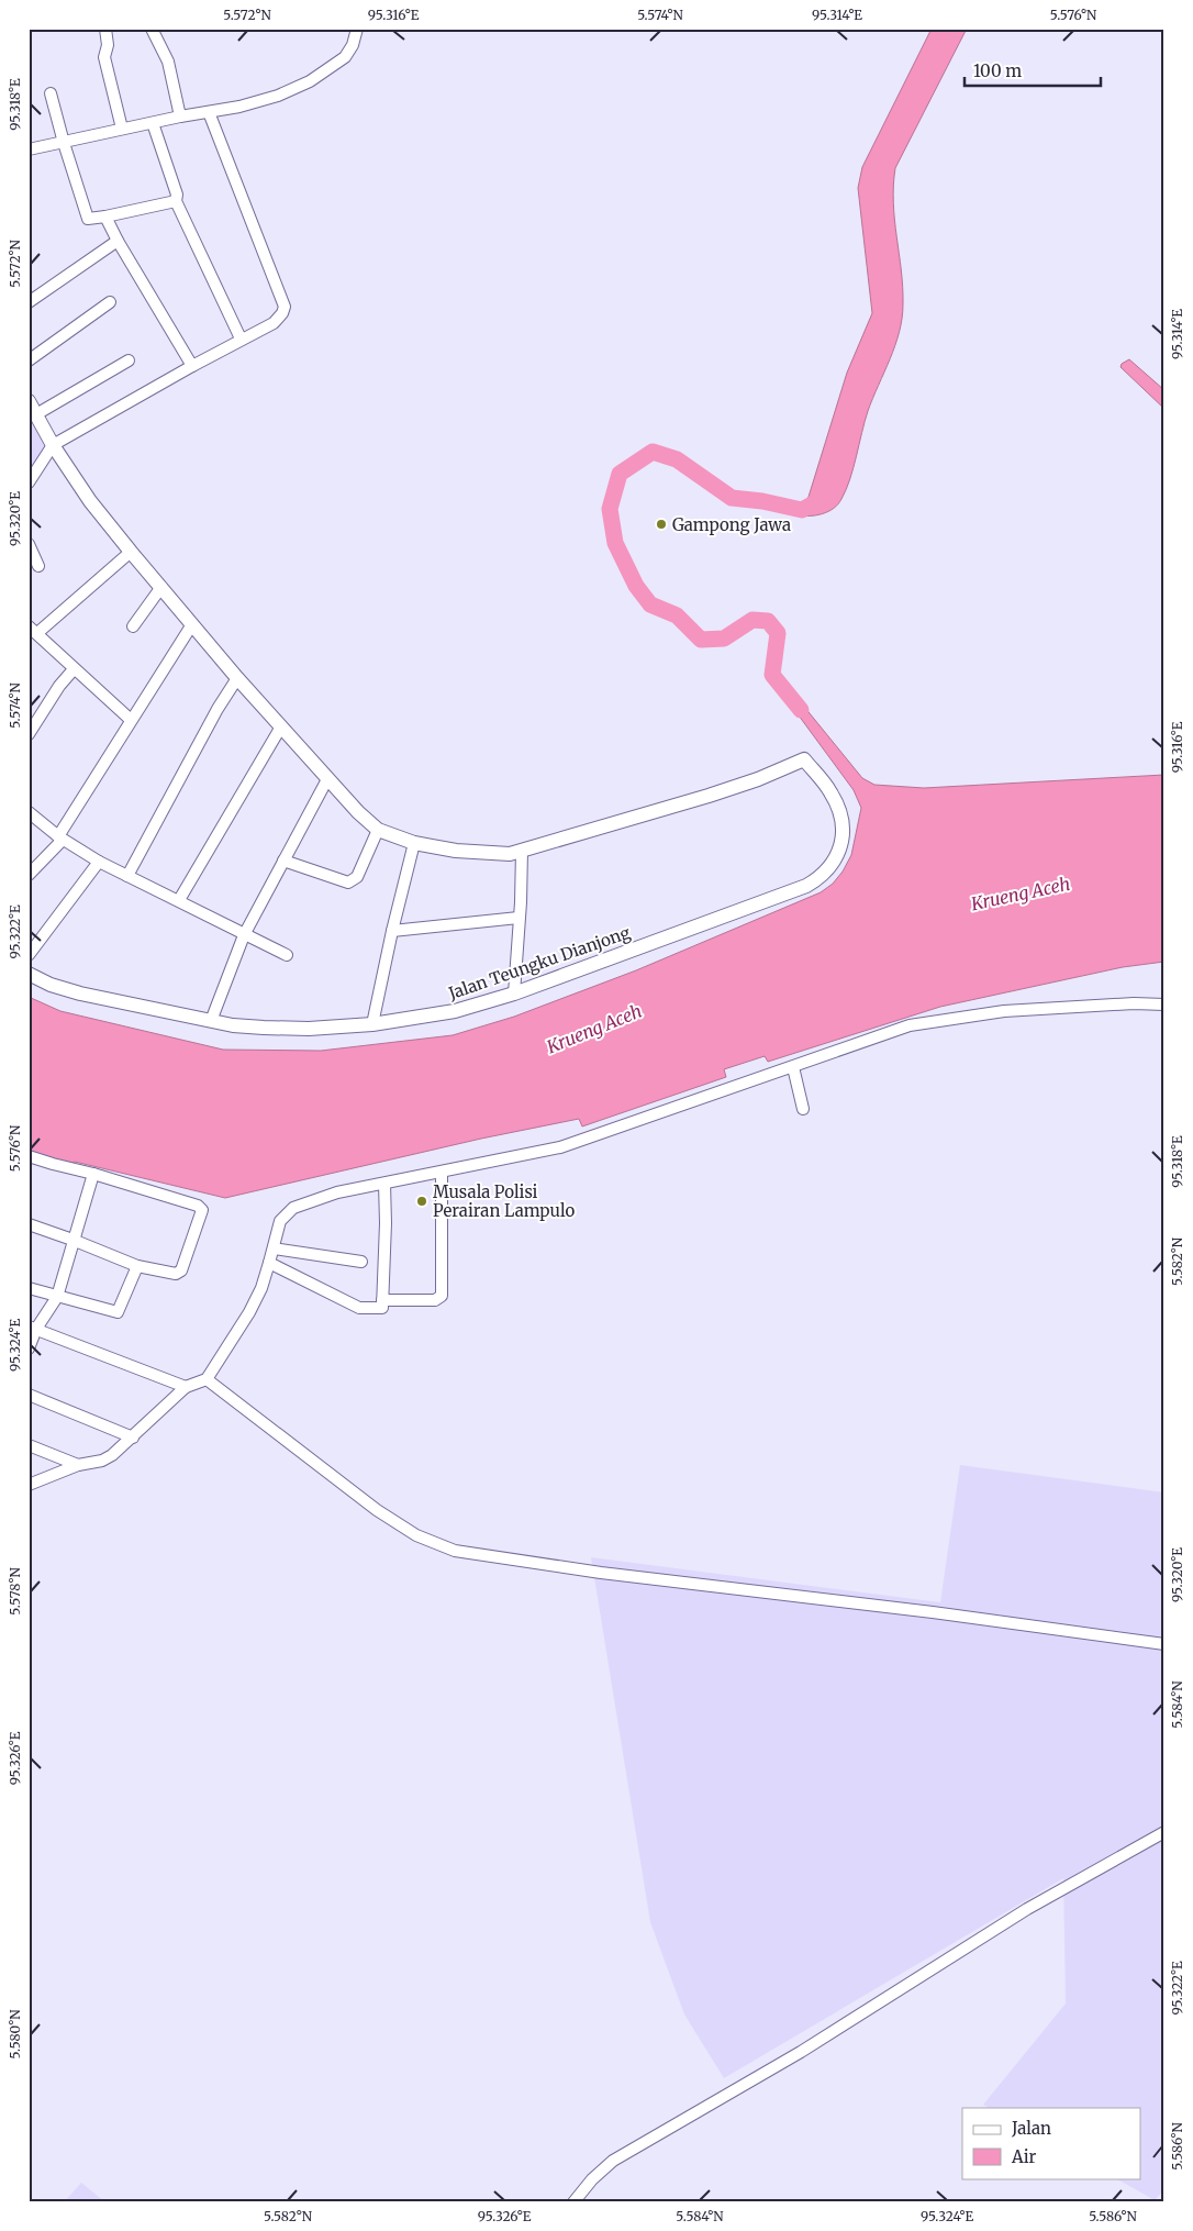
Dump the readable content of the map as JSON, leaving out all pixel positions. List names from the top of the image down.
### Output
{
  "streets": {
    "street": ["Jalan Teungku Dianjong"]
  },
  "water": ["Krueng Aceh"],
  "places": ["Gampong Jawa", "Musala Polisi Perairan Lampulo"],
  "legend": ["Jalan", "Air"],
  "scale_bar": "100 m",
  "coordinates": [
    "5.572°N",
    "95.316°E",
    "5.574°N",
    "95.314°E",
    "5.576°N",
    "95.318°E",
    "95.320°E",
    "95.322°E",
    "5.582°N",
    "95.324°E",
    "5.578°N",
    "5.584°N",
    "95.326°E",
    "5.580°N",
    "5.586°N"
  ]
}
